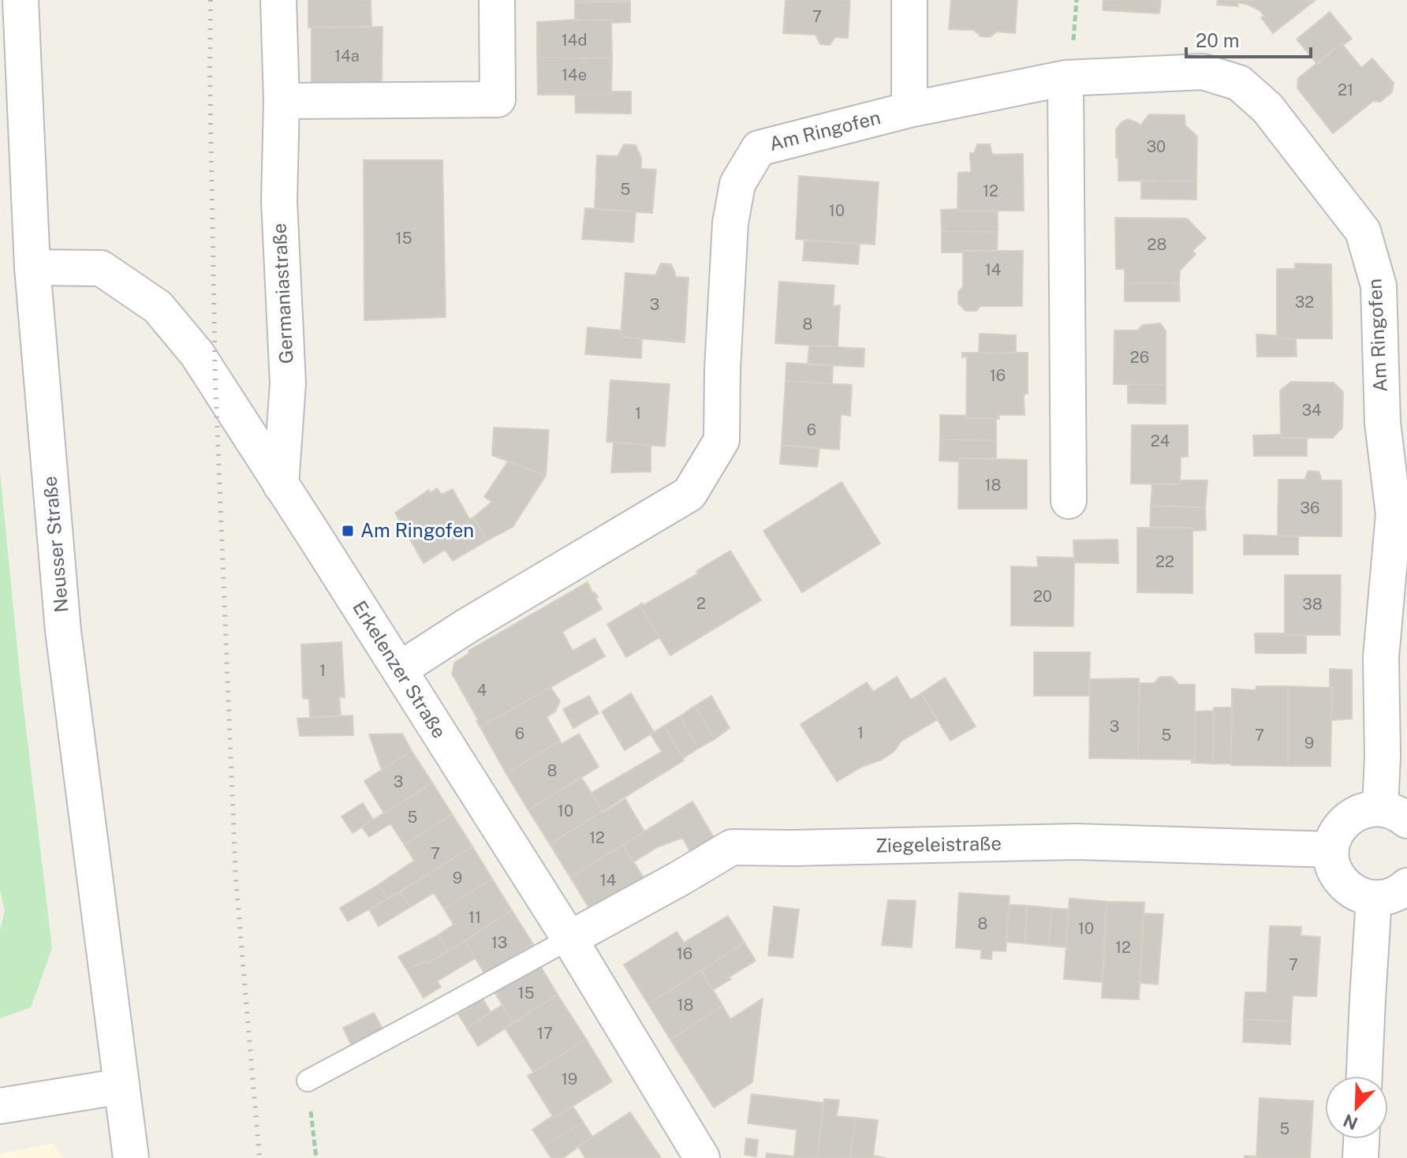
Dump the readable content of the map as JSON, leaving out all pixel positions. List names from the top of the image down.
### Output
{
  "streets": {
    "street": [
      "Am Ringofen",
      "Germaniastraße",
      "Neusser Straße",
      "Erkelenzer Straße",
      "Ziegeleistraße"
    ]
  },
  "crossings": [
    ["Am Ringofen", "Erkelenzer Straße"],
    ["Germaniastraße", "Erkelenzer Straße"],
    ["Neusser Straße", "Erkelenzer Straße"],
    ["Erkelenzer Straße", "Ziegeleistraße"]
  ],
  "places": {
    "transit": ["Am Ringofen"]
  },
  "house_numbers": [
    "7",
    "14d",
    "14a",
    "14e",
    "21",
    "30",
    "5",
    "12",
    "10",
    "15",
    "28",
    "14",
    "32",
    "3",
    "8",
    "26",
    "16",
    "34",
    "1",
    "6",
    "24",
    "18",
    "36",
    "22",
    "20",
    "2",
    "38",
    "1",
    "4",
    "3",
    "1",
    "6",
    "5",
    "7",
    "9",
    "8",
    "3",
    "10",
    "5",
    "12",
    "7",
    "9",
    "14",
    "11",
    "8",
    "10",
    "13",
    "12",
    "16",
    "7",
    "15",
    "18",
    "17",
    "19",
    "5"
  ],
  "scale_bar": "20 m",
  "north": "bottom left"
}
